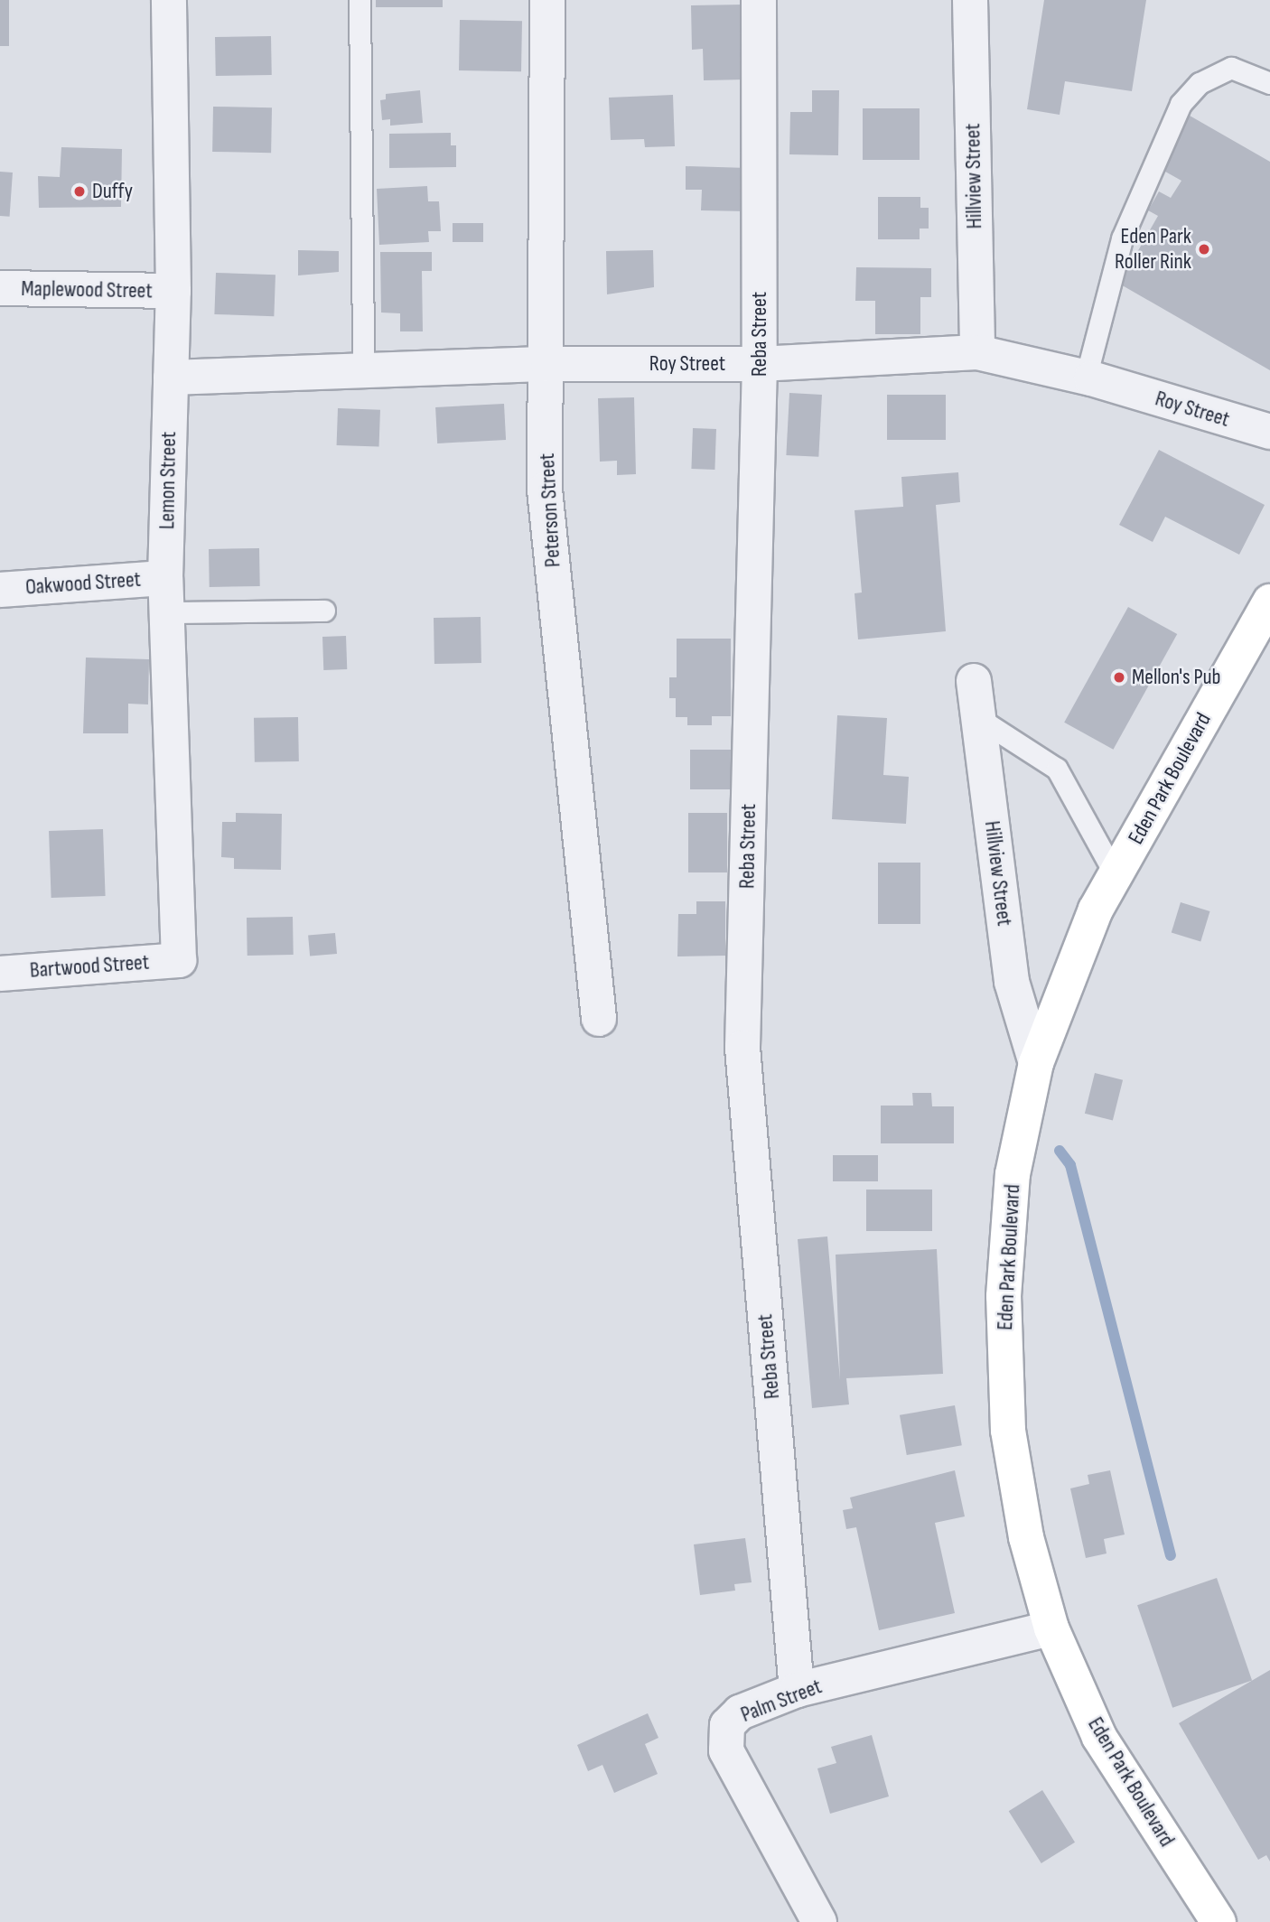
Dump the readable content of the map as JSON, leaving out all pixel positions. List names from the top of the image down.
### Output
{
  "streets": {
    "main road": ["Eden Park Boulevard"],
    "street": [
      "Hillview Street",
      "Maplewood Street",
      "Reba Street",
      "Roy Street",
      "Lemon Street",
      "Peterson Street",
      "Oakwood Street",
      "Bartwood Street",
      "Palm Street"
    ]
  },
  "crossings": [
    ["Hillview Street", "Roy Street"],
    ["Hillview Street", "Eden Park Boulevard"],
    ["Maplewood Street", "Lemon Street"],
    ["Reba Street", "Roy Street"],
    ["Reba Street", "Palm Street"],
    ["Roy Street", "Lemon Street"],
    ["Roy Street", "Peterson Street"],
    ["Lemon Street", "Oakwood Street"],
    ["Lemon Street", "Bartwood Street"],
    ["Eden Park Boulevard", "Palm Street"]
  ],
  "places": ["Duffy", "Eden Park Roller Rink", "Mellon's Pub"]
}
